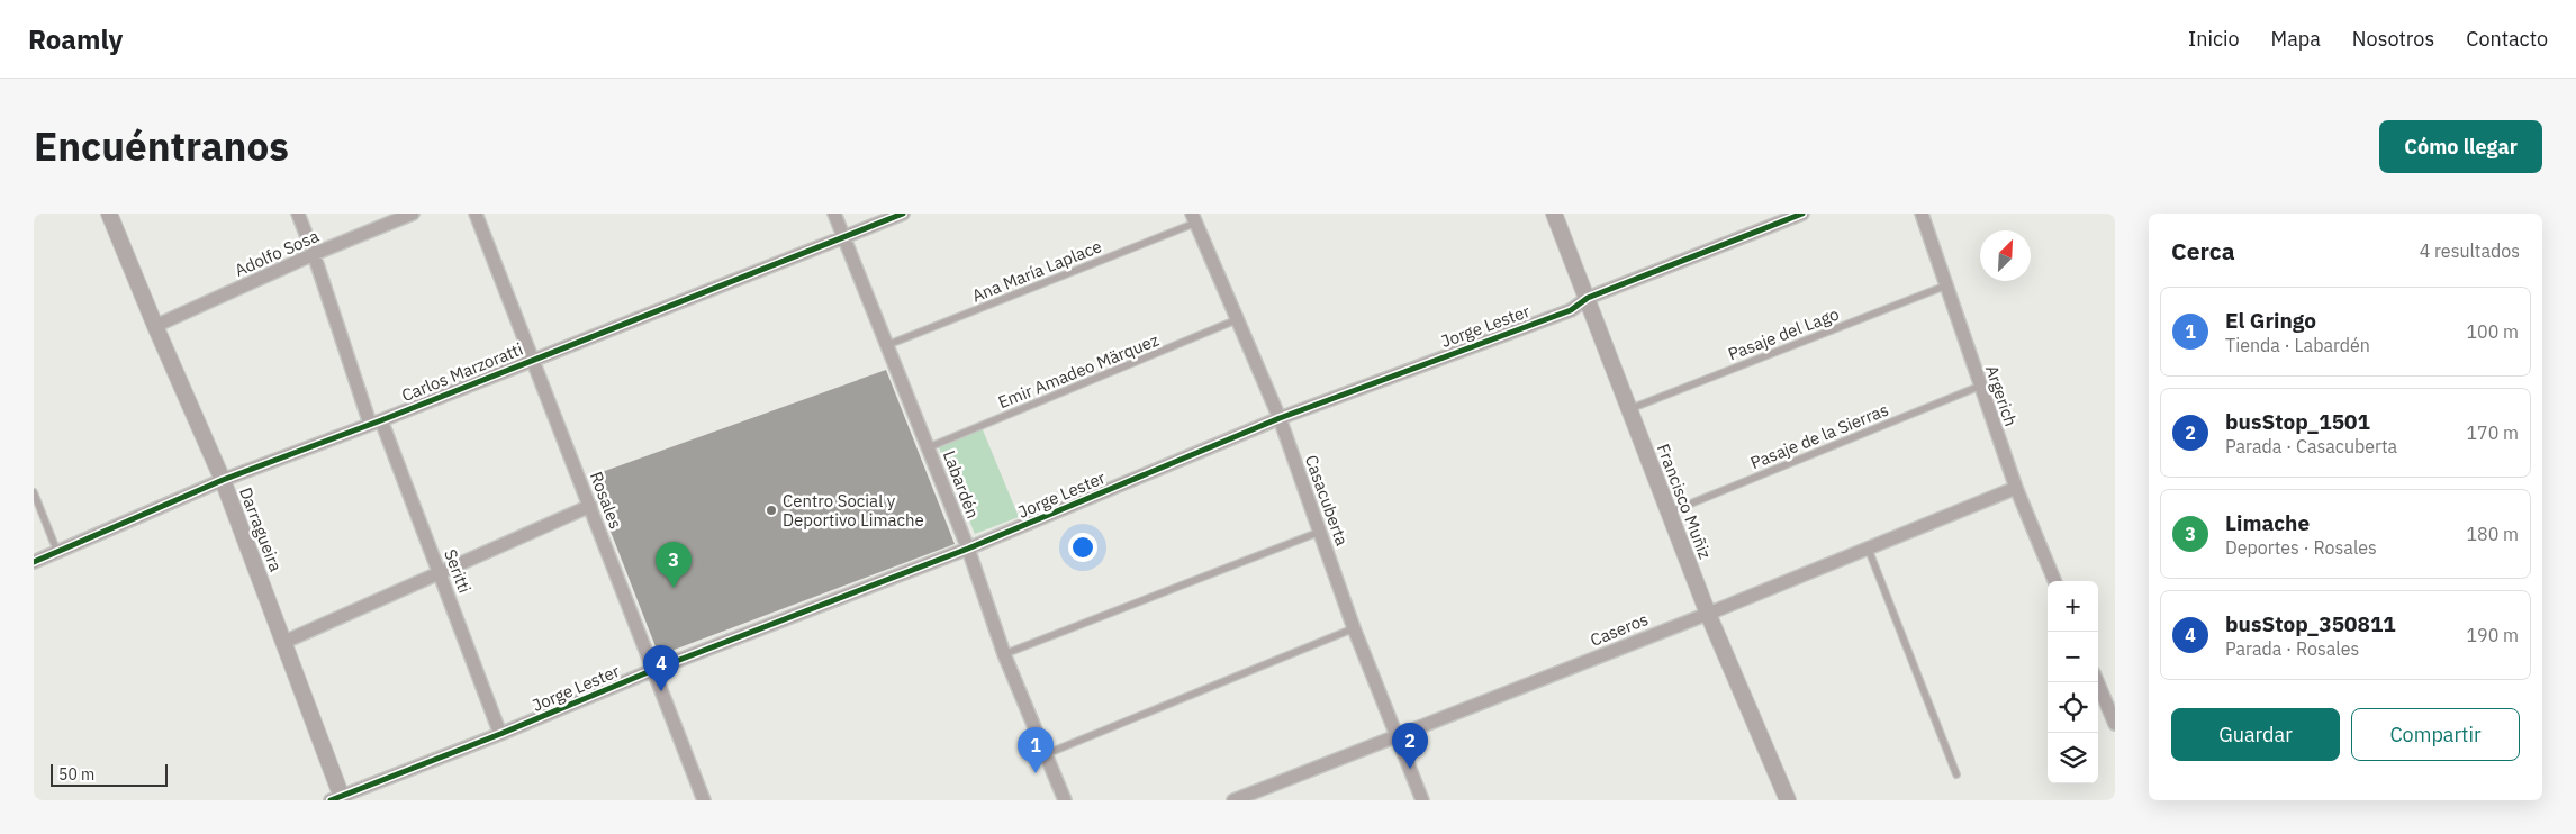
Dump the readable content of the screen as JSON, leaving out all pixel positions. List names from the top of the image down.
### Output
{
  "streets": {
    "street": [
      "Adolfo Sosa",
      "Jorge Lester",
      "Carlos Marzoratti",
      "Argerich",
      "Labardén",
      "Rosales",
      "Casacuberta",
      "Francisco Muñiz",
      "Darragueira",
      "Seritti",
      "Caseros"
    ],
    "lane": [
      "Ana María Laplace",
      "Pasaje del Lago",
      "Emir Amadeo Märquez",
      "Pasaje de la Sierras"
    ]
  },
  "crossings": [
    ["Adolfo Sosa", "Darragueira"],
    ["Adolfo Sosa", "Seritti"],
    ["Ana María Laplace", "Labardén"],
    ["Ana María Laplace", "Casacuberta"],
    ["Jorge Lester", "Labardén"],
    ["Jorge Lester", "Rosales"],
    ["Jorge Lester", "Casacuberta"],
    ["Jorge Lester", "Francisco Muñiz"],
    ["Jorge Lester", "Darragueira"],
    ["Jorge Lester", "Seritti"],
    ["Pasaje del Lago", "Argerich"],
    ["Pasaje del Lago", "Francisco Muñiz"],
    ["Emir Amadeo Märquez", "Labardén"],
    ["Emir Amadeo Märquez", "Casacuberta"],
    ["Carlos Marzoratti", "Labardén"],
    ["Carlos Marzoratti", "Rosales"],
    ["Carlos Marzoratti", "Darragueira"],
    ["Carlos Marzoratti", "Seritti"],
    ["Argerich", "Pasaje de la Sierras"],
    ["Argerich", "Caseros"],
    ["Pasaje de la Sierras", "Francisco Muñiz"],
    ["Casacuberta", "Caseros"],
    ["Francisco Muñiz", "Caseros"]
  ],
  "places": ["Centro Social y Deportivo Limache"],
  "scale_bar": "50 m",
  "north": "top right",
  "page": {
    "header": "Roamly",
    "nav": [
      "Inicio",
      "Mapa",
      "Nosotros",
      "Contacto"
    ],
    "title": "Encuéntranos",
    "buttons": [
      "Cómo llegar",
      ["Guardar", "Compartir"]
    ],
    "heading": ["Cerca", "4 resultados"],
    "list": [
      {
        "mark": "1",
        "name": "El Gringo",
        "note": "Tienda · Labardén",
        "value": "100 m"
      },
      {
        "mark": "2",
        "name": "busStop_1501",
        "note": "Parada · Casacuberta",
        "value": "170 m"
      },
      {
        "mark": "3",
        "name": "Limache",
        "note": "Deportes · Rosales",
        "value": "180 m"
      },
      {
        "mark": "4",
        "name": "busStop_350811",
        "note": "Parada · Rosales",
        "value": "190 m"
      }
    ],
    "pins": [
      "3",
      "4",
      "2",
      "1"
    ],
    "map_buttons": ["+", "−"],
    "scale": "50 m"
  }
}
